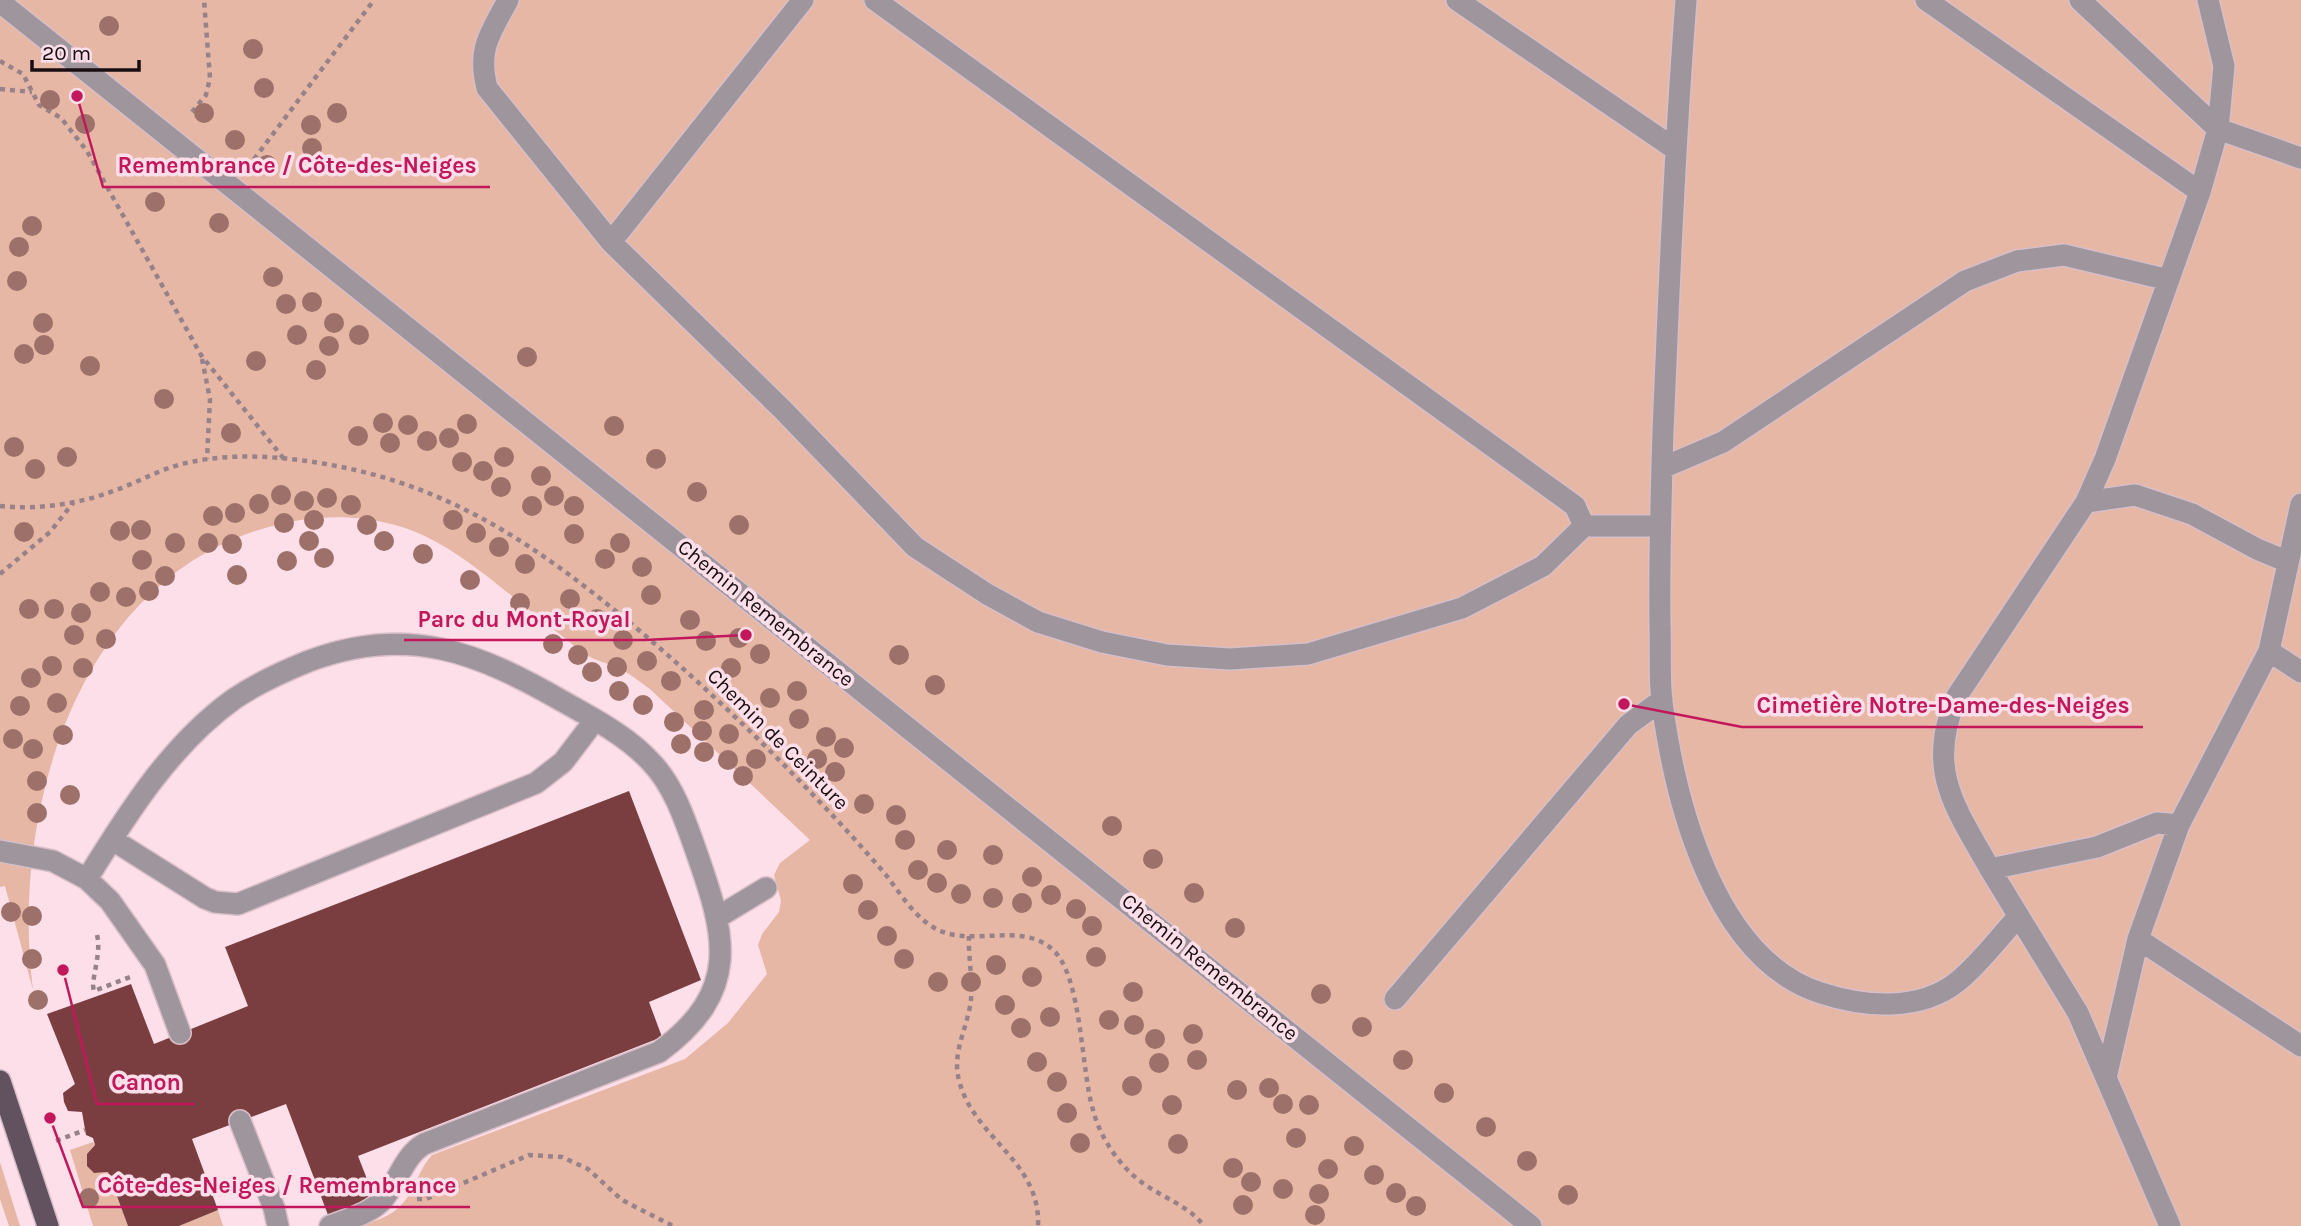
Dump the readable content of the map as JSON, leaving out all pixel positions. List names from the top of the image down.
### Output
{
  "streets": {
    "street": ["Chemin Remembrance"],
    "path": ["Chemin de Ceinture"]
  },
  "places": [
    "Remembrance / Côte-des-Neiges",
    "Parc du Mont-Royal",
    "Cimetière Notre-Dame-des-Neiges",
    "Canon",
    "Côte-des-Neiges / Remembrance"
  ],
  "scale_bar": "20 m"
}
